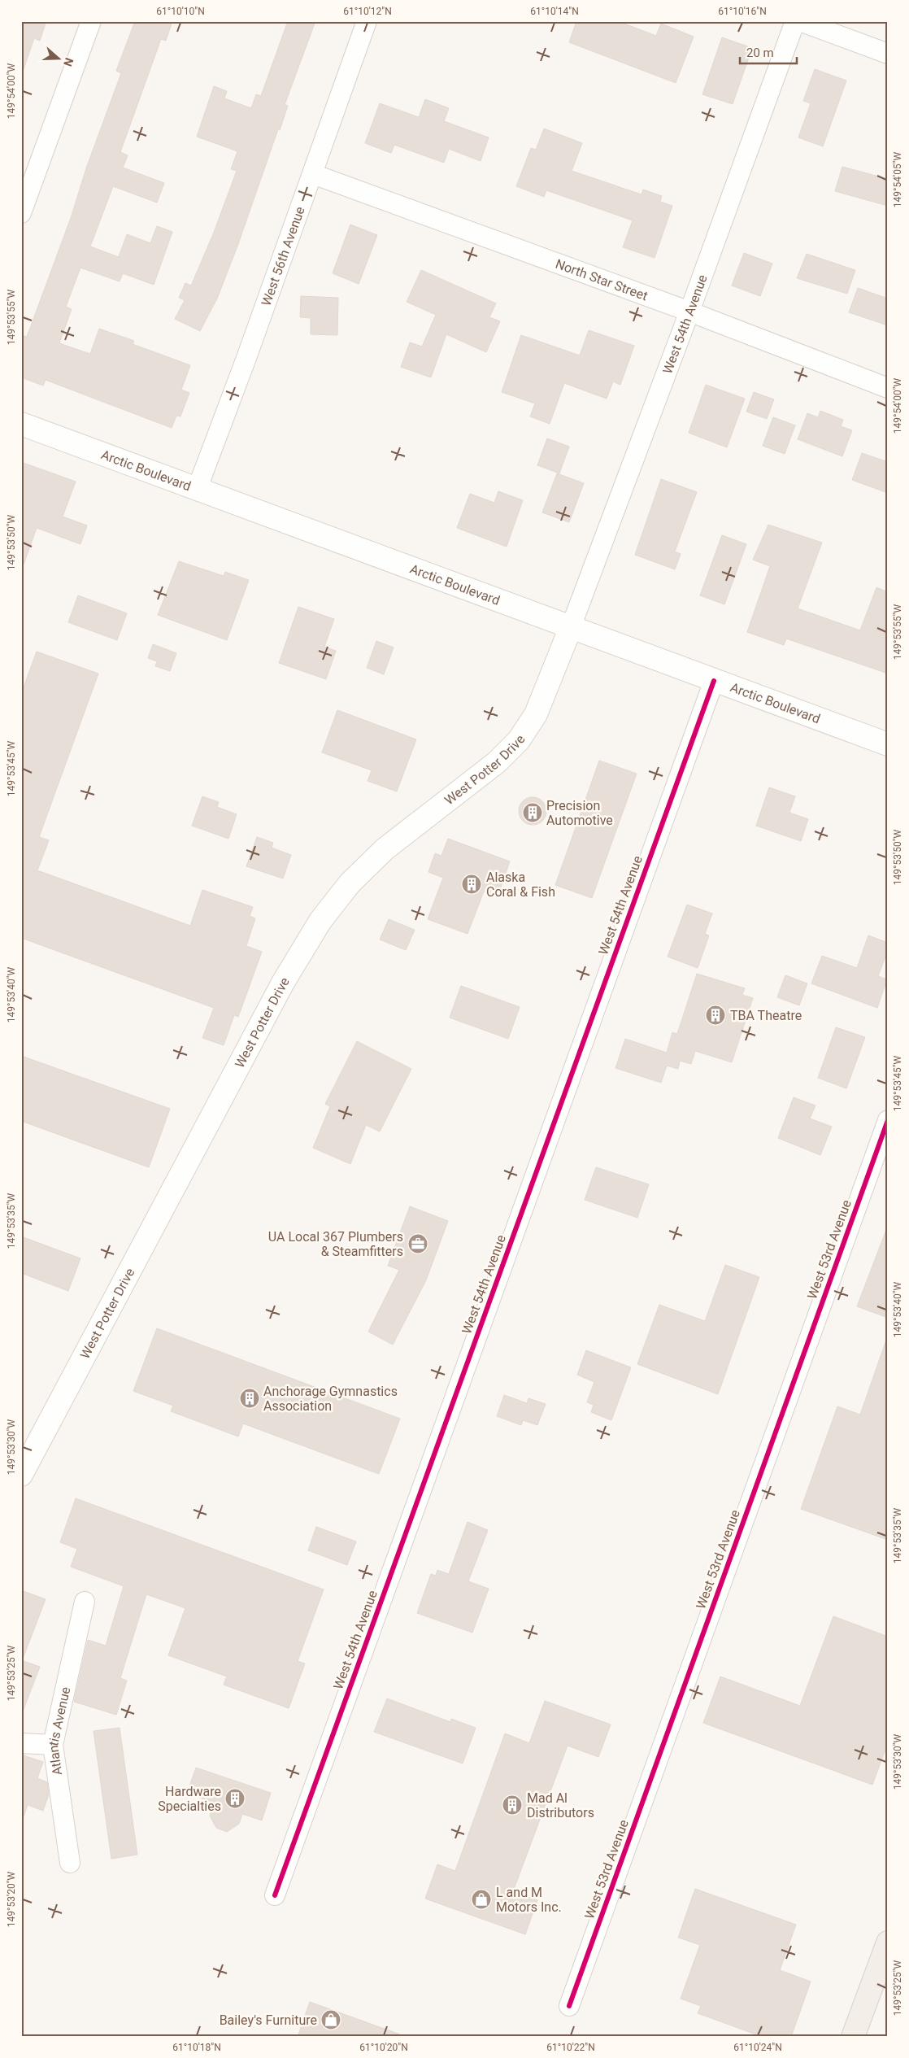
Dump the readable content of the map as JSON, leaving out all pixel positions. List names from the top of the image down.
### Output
{
  "streets": {
    "main road": ["Arctic Boulevard", "West Potter Drive"],
    "street": [
      "West 56th Avenue",
      "North Star Street",
      "West 54th Avenue",
      "West 53rd Avenue",
      "Atlantis Avenue"
    ]
  },
  "crossings": [
    ["West 56th Avenue", "North Star Street"],
    ["West 56th Avenue", "Arctic Boulevard"],
    ["North Star Street", "West 54th Avenue"],
    ["West 54th Avenue", "Arctic Boulevard"],
    ["West 54th Avenue", "West Potter Drive"],
    ["Arctic Boulevard", "West Potter Drive"]
  ],
  "places": {
    "building": [
      "Precision Automotive",
      "Alaska Coral & Fish",
      "TBA Theatre",
      "Anchorage Gymnastics Association",
      "Hardware Specialties",
      "Mad Al Distributors"
    ],
    "office": ["UA Local 367 Plumbers & Steamfitters"],
    "shop": ["L and M Motors Inc.", "Bailey's Furniture"]
  },
  "scale_bar": "20 m",
  "north": "right",
  "coordinates": [
    "61°10'10\"N",
    "61°10'12\"N",
    "61°10'14\"N",
    "61°10'16\"N",
    "149°54'00\"W",
    "149°54'05\"W",
    "149°53'55\"W",
    "149°53'50\"W",
    "149°53'45\"W",
    "149°53'40\"W",
    "149°53'35\"W",
    "149°53'30\"W",
    "149°53'25\"W",
    "149°53'20\"W",
    "61°10'18\"N",
    "61°10'20\"N",
    "61°10'22\"N",
    "61°10'24\"N"
  ]
}
